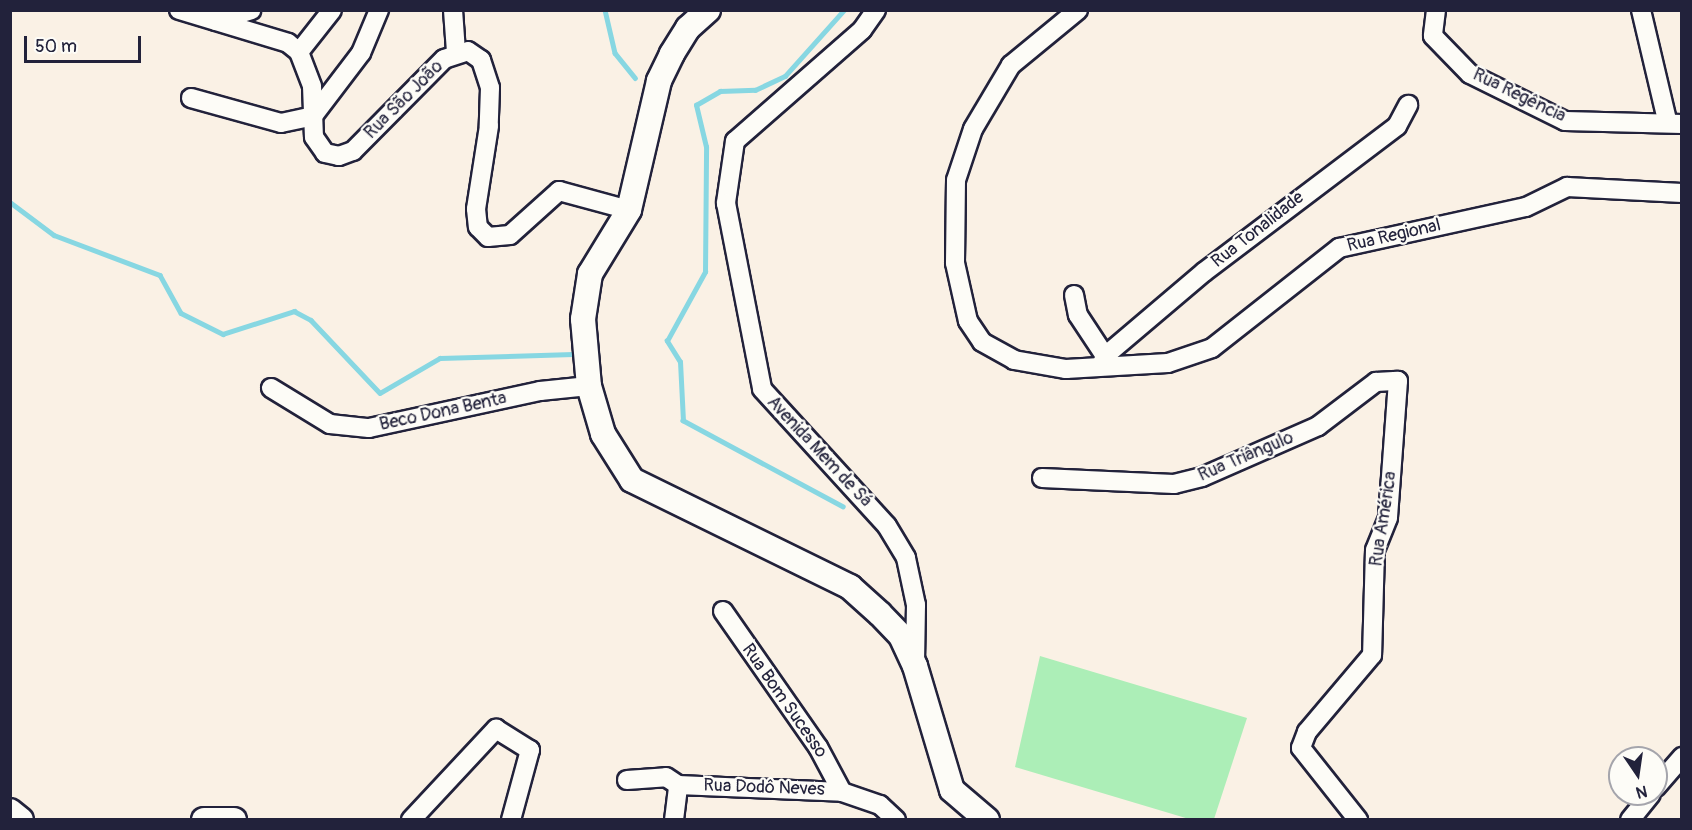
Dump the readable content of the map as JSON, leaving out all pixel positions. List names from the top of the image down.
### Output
{
  "streets": {
    "street": [
      "Rua Regência",
      "Rua São João",
      "Rua Tonalidade",
      "Rua Regional",
      "Beco Dona Benta",
      "Avenida Mem de Sá",
      "Rua Triângulo",
      "Rua América",
      "Rua Bom Sucesso",
      "Rua Dodô Neves"
    ]
  },
  "crossings": [
    ["Rua Tonalidade", "Rua Regional"],
    ["Rua Triângulo", "Rua América"],
    ["Rua Bom Sucesso", "Rua Dodô Neves"]
  ],
  "scale_bar": "50 m",
  "north": "bottom"
}
